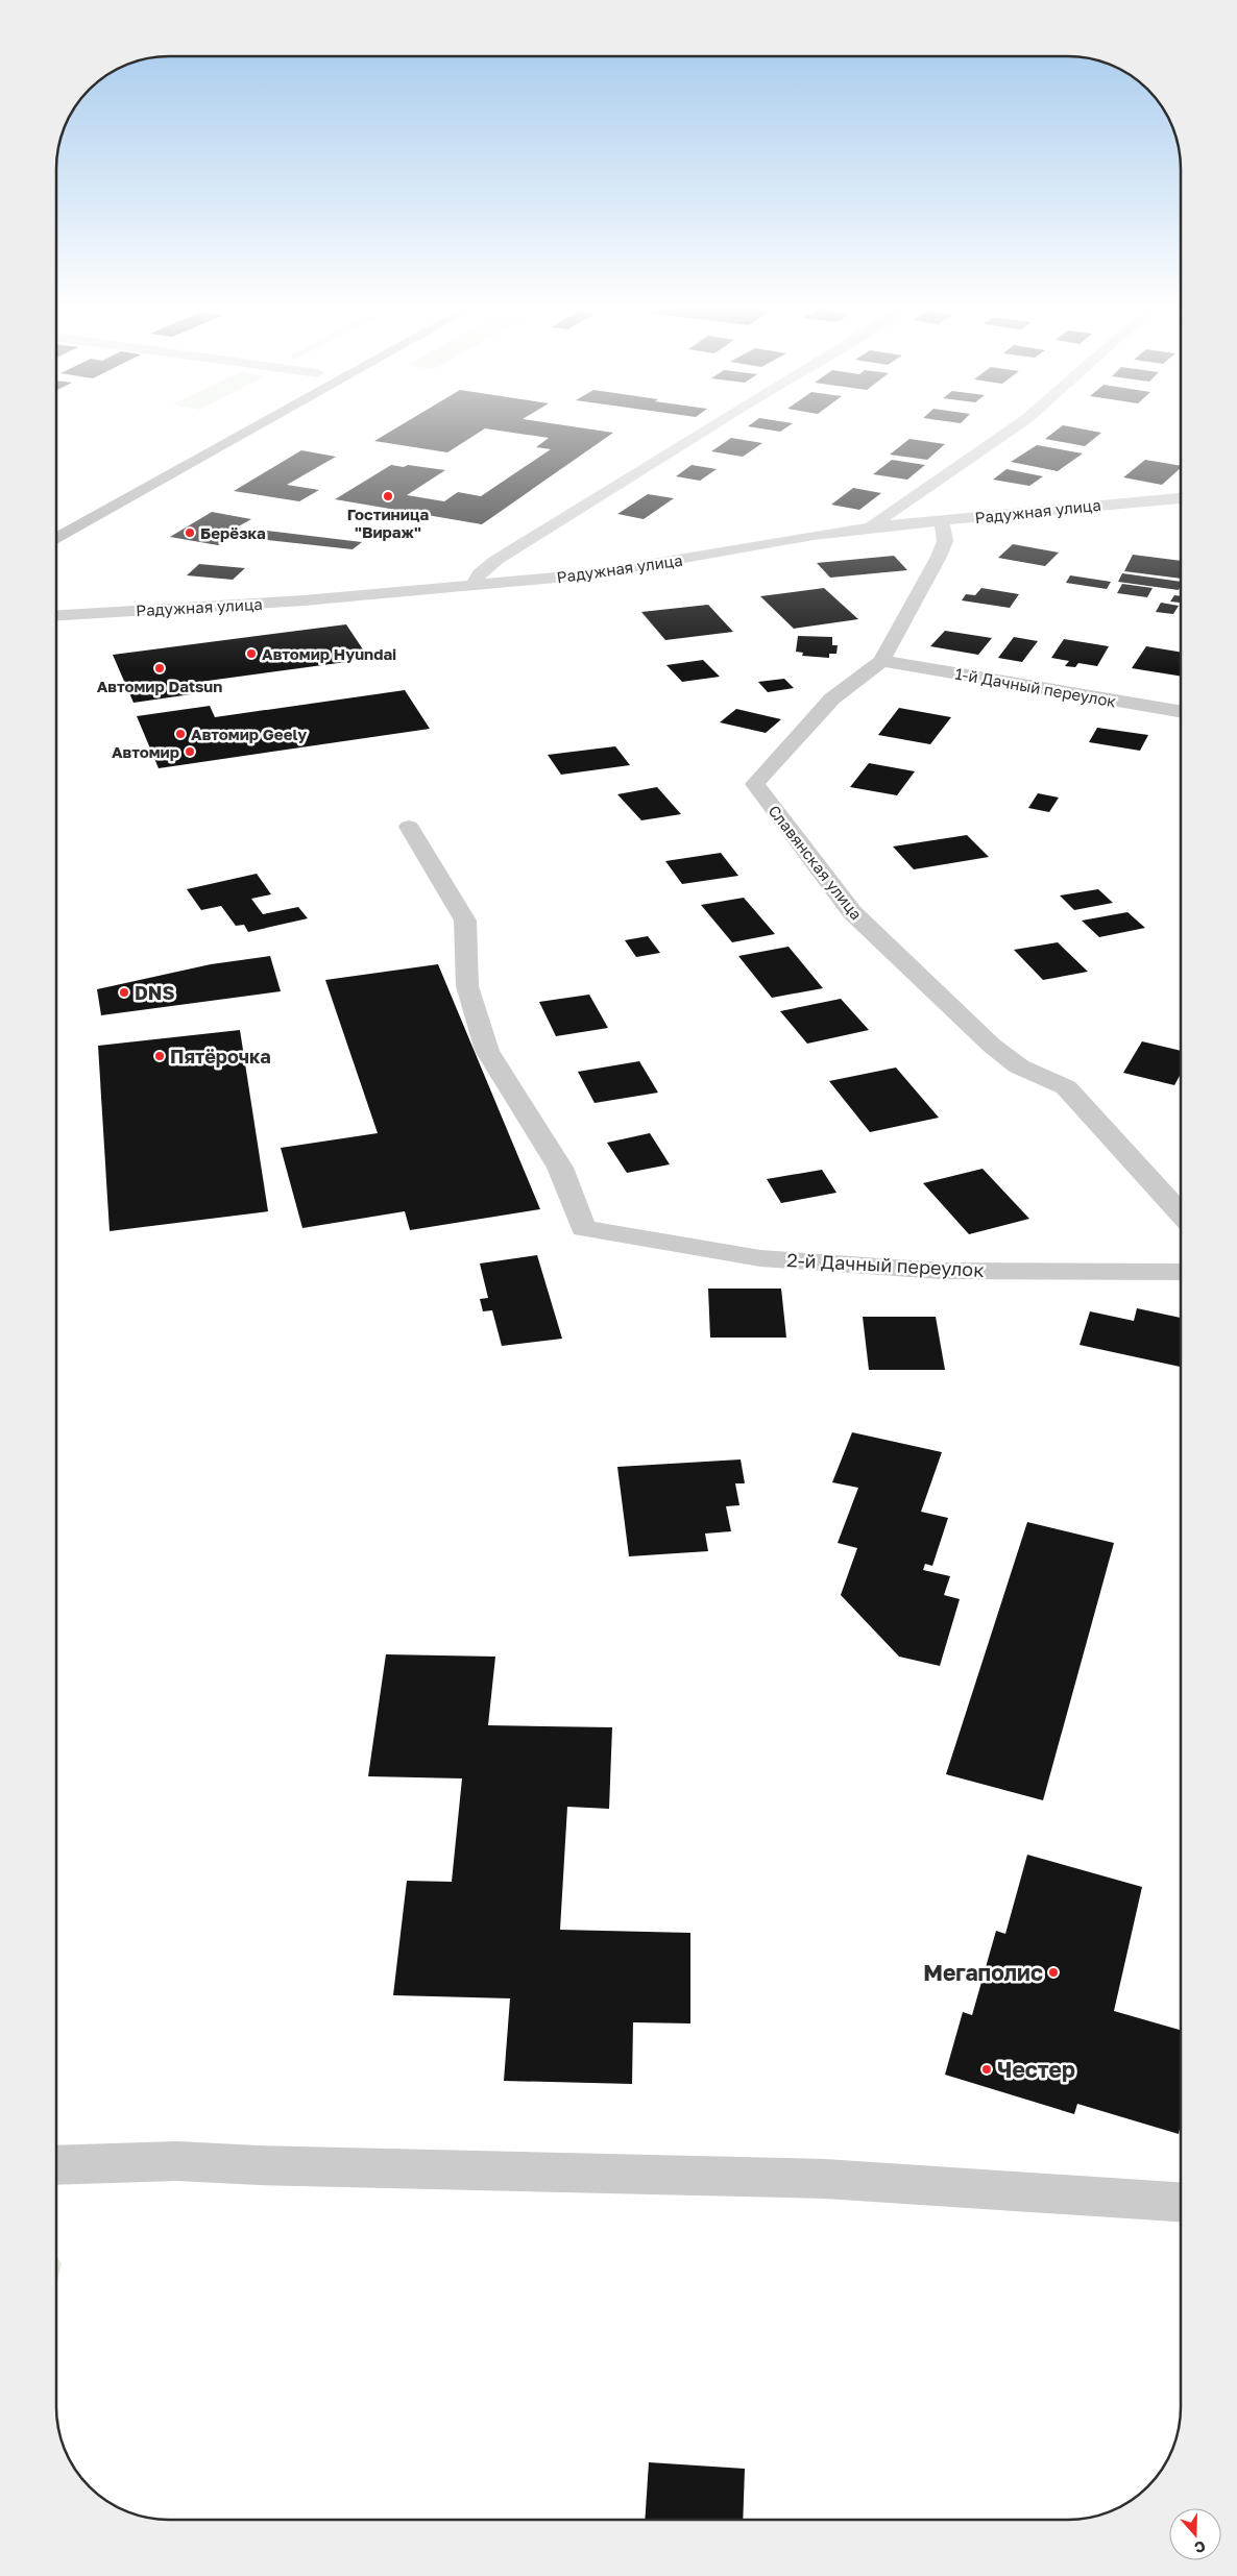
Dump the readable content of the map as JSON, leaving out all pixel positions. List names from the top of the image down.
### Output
{
  "streets": {
    "street": [
      "Радужная улица",
      "1-й Дачный переулок",
      "Славянская улица",
      "2-й Дачный переулок"
    ]
  },
  "crossings": [
    ["Радужная улица", "Славянская улица"],
    ["1-й Дачный переулок", "Славянская улица"]
  ],
  "places": [
    "Гостиница \"Вираж\"",
    "Берёзка",
    "Автомир Hyundai",
    "Автомир Datsun",
    "Автомир Geely",
    "Автомир",
    "DNS",
    "Пятёрочка",
    "Мегаполис",
    "Честер"
  ],
  "north": "bottom"
}
